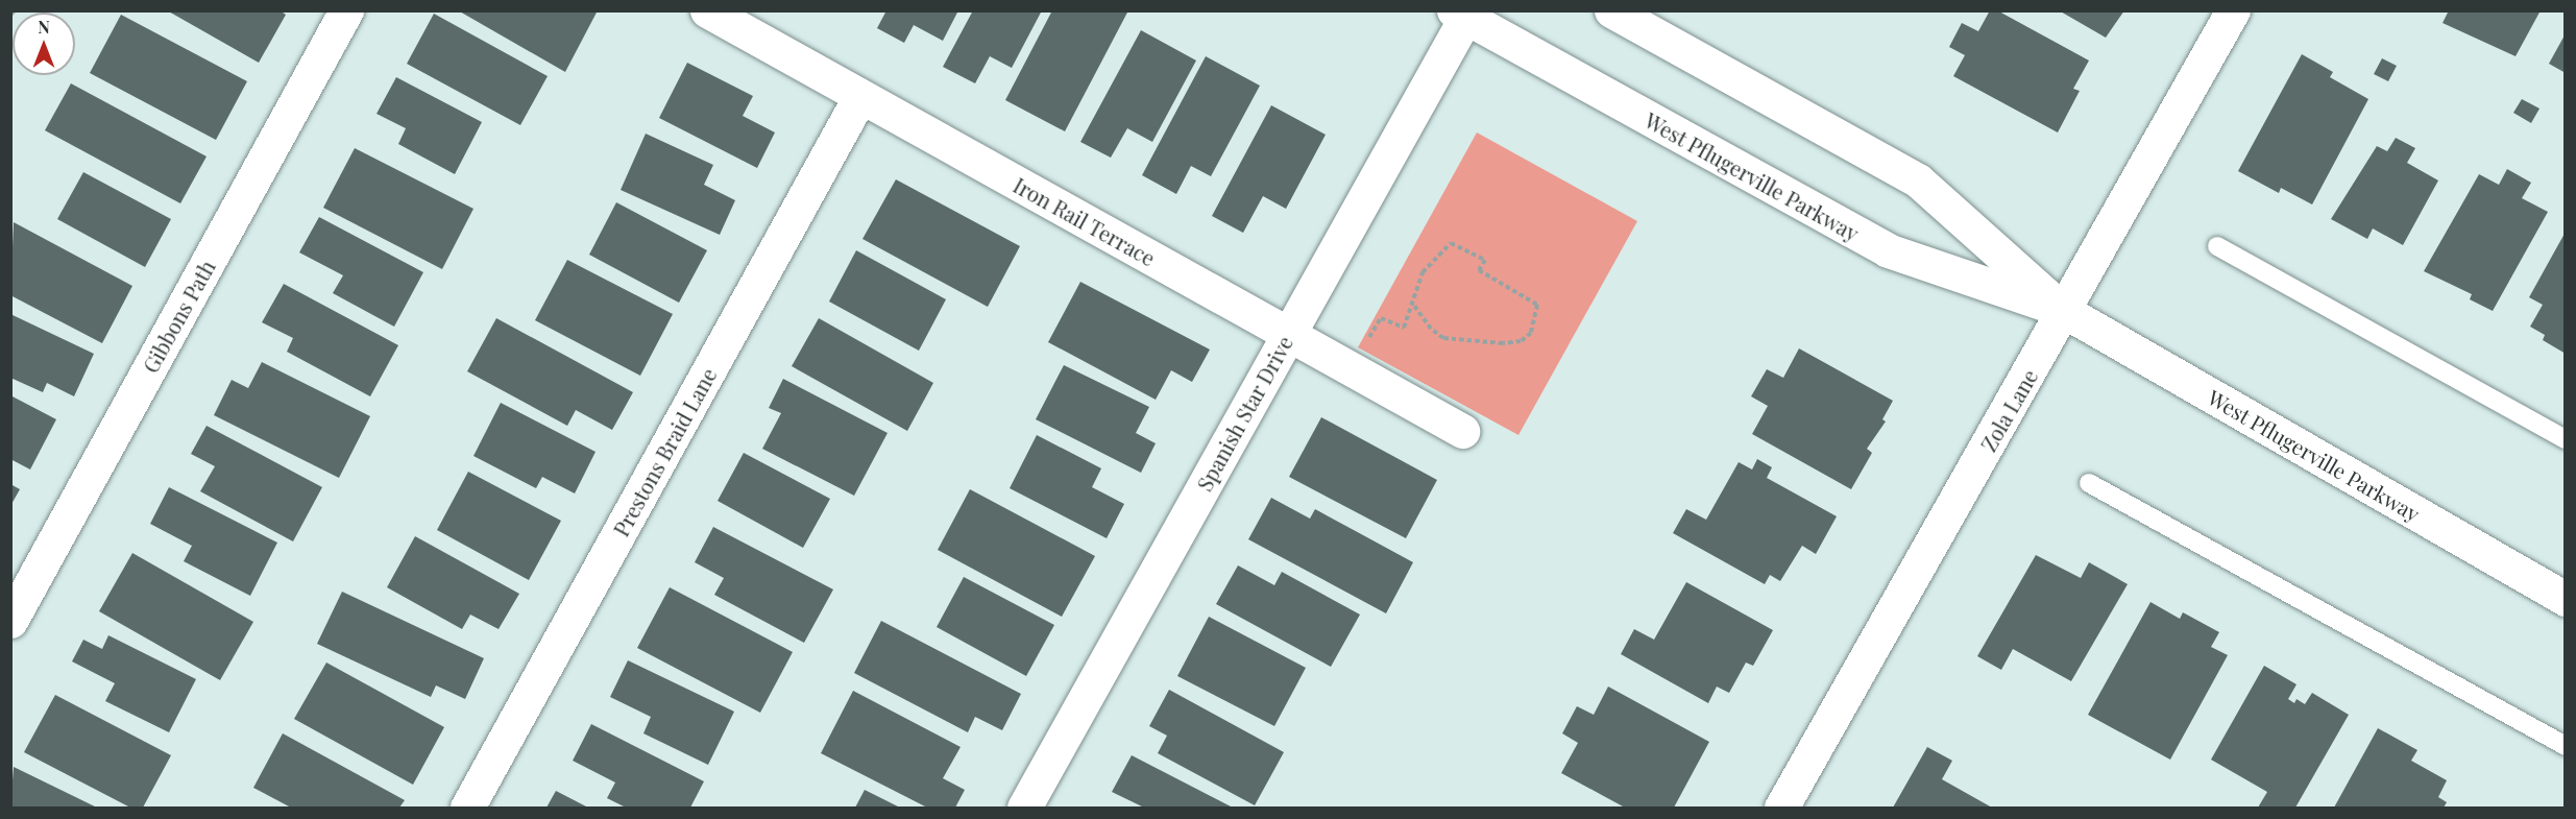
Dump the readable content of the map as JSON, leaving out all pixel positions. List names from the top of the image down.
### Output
{
  "streets": {
    "street": [
      "West Pflugerville Parkway",
      "Iron Rail Terrace",
      "Gibbons Path",
      "Zola Lane",
      "Spanish Star Drive",
      "Prestons Braid Lane"
    ]
  },
  "crossings": [
    ["West Pflugerville Parkway", "Zola Lane"],
    ["West Pflugerville Parkway", "Spanish Star Drive"],
    ["Iron Rail Terrace", "Spanish Star Drive"],
    ["Iron Rail Terrace", "Prestons Braid Lane"]
  ],
  "north": "top"
}
